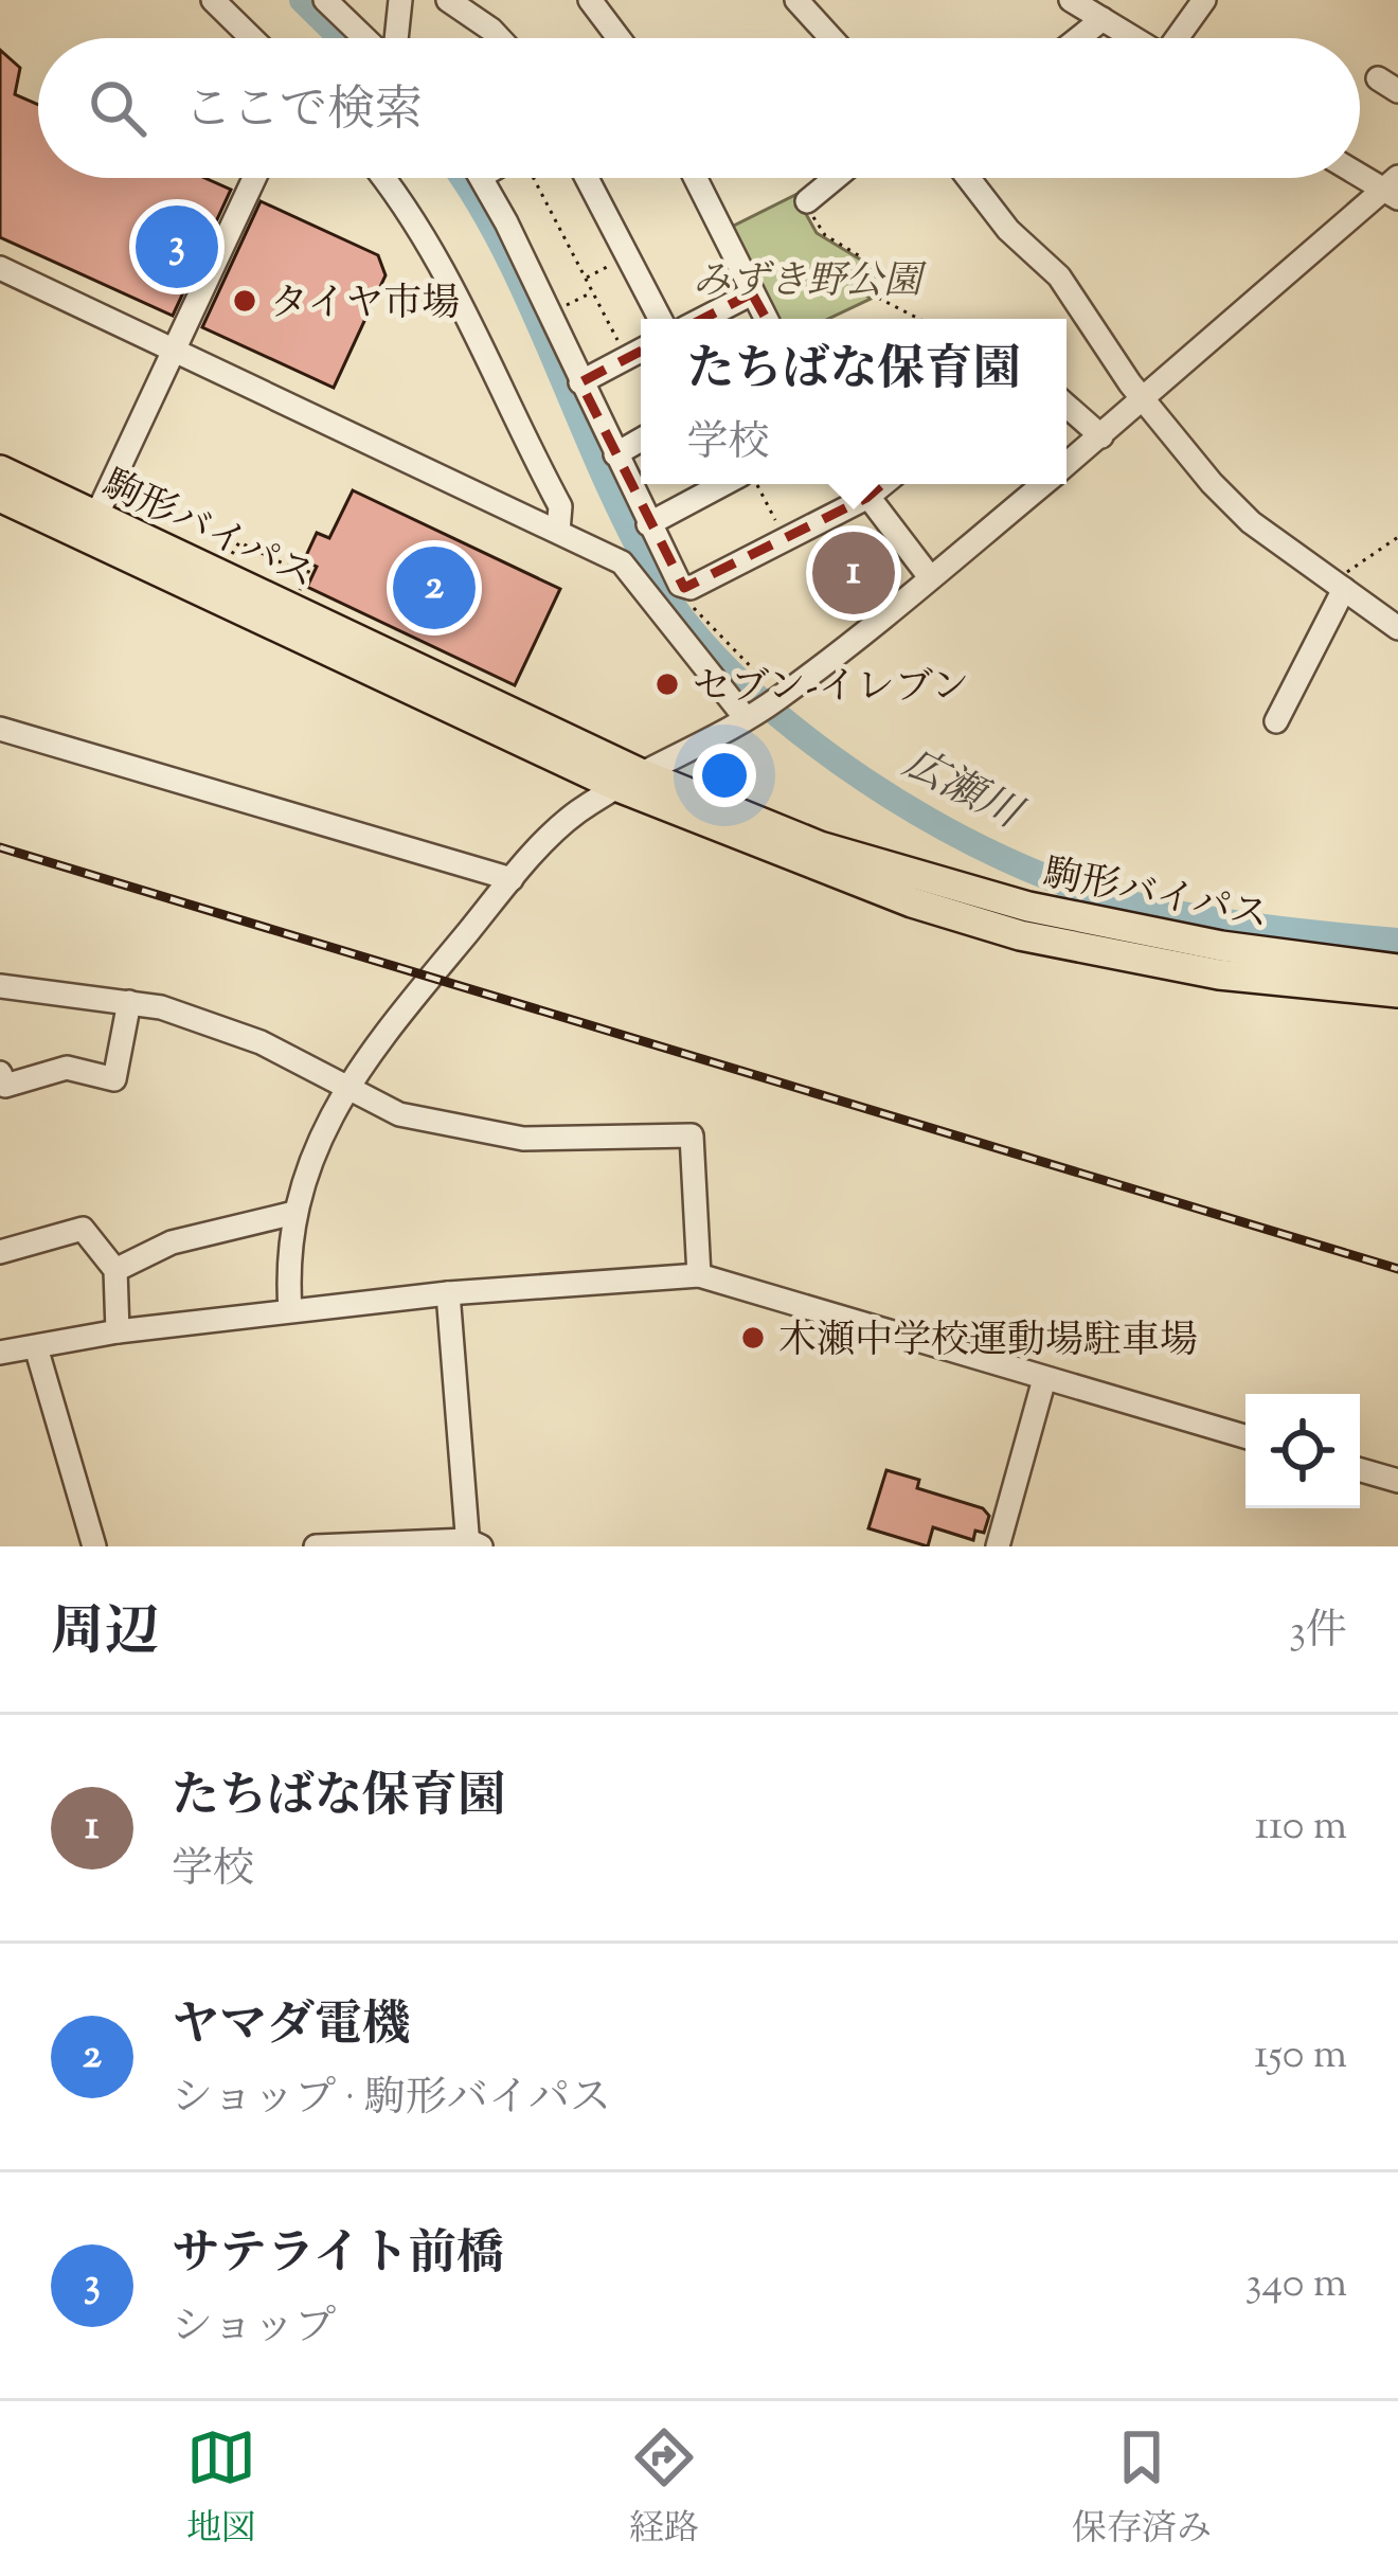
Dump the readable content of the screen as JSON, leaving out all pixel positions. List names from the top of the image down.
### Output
{
  "streets": {
    "main road": ["駒形バイパス"]
  },
  "water": ["広瀬川"],
  "parks": ["みずき野公園"],
  "places": ["タイヤ市場", "セブン-イレブン", "木瀬中学校運動場駐車場"],
  "page": {
    "search": "ここで検索",
    "pins": ["3", "1", "2"],
    "popup": ["たちばな保育園", "学校"],
    "heading": ["周辺", "3件"],
    "list": [
      {
        "mark": "1",
        "name": "たちばな保育園",
        "note": "学校",
        "value": "110 m"
      },
      {
        "mark": "2",
        "name": "ヤマダ電機",
        "note": "ショップ · 駒形バイパス",
        "value": "150 m"
      },
      {
        "mark": "3",
        "name": "サテライト前橋",
        "note": "ショップ",
        "value": "340 m"
      }
    ],
    "nav": ["地図", "経路", "保存済み"]
  }
}
